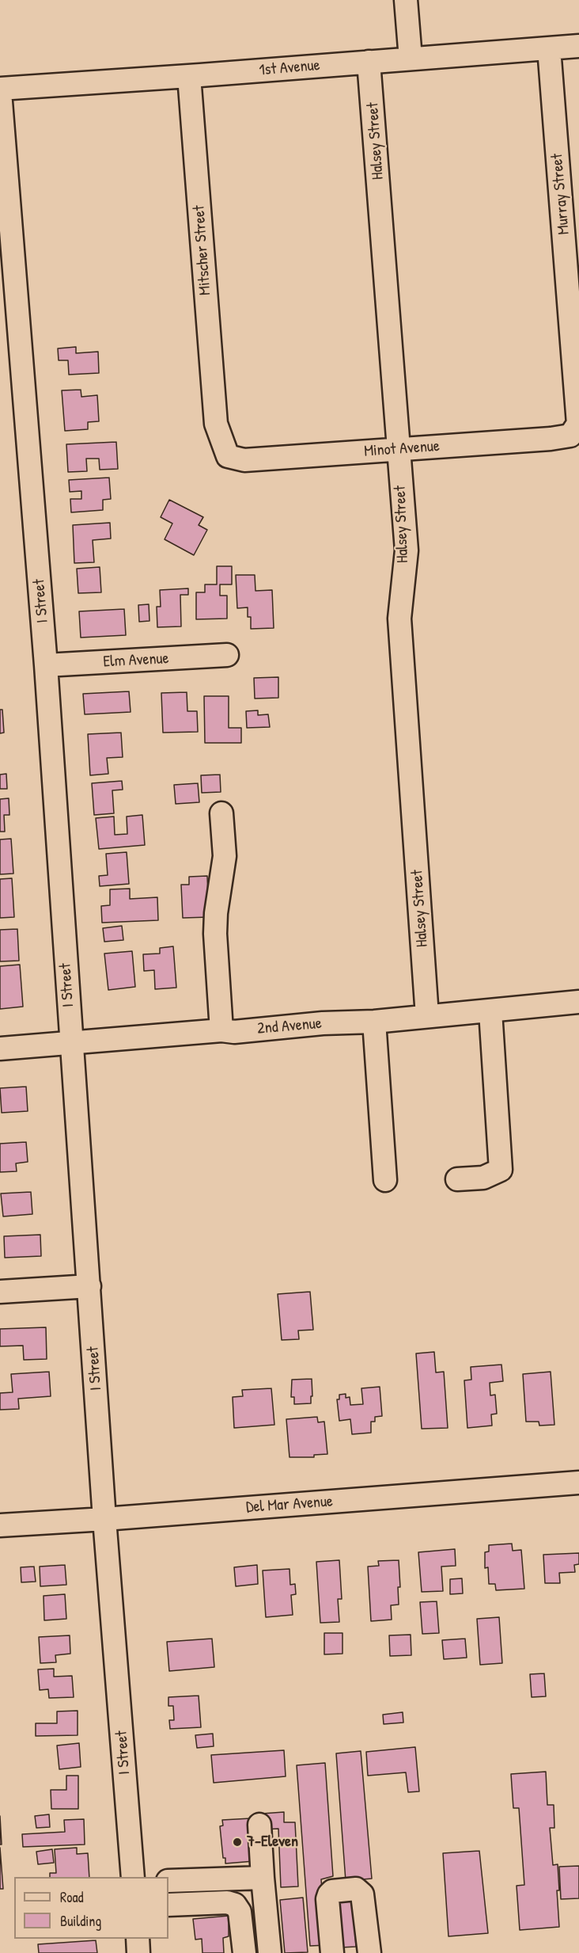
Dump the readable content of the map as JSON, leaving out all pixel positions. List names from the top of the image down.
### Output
{
  "streets": {
    "street": [
      "1st Avenue",
      "Halsey Street",
      "Murray Street",
      "Mitscher Street",
      "Minot Avenue",
      "I Street",
      "Elm Avenue",
      "2nd Avenue",
      "Del Mar Avenue"
    ]
  },
  "crossings": [
    ["1st Avenue", "Halsey Street"],
    ["1st Avenue", "Murray Street"],
    ["1st Avenue", "Mitscher Street"],
    ["1st Avenue", "I Street"],
    ["Halsey Street", "Minot Avenue"],
    ["Halsey Street", "2nd Avenue"],
    ["Murray Street", "Minot Avenue"],
    ["Mitscher Street", "Minot Avenue"],
    ["I Street", "Elm Avenue"],
    ["I Street", "2nd Avenue"],
    ["I Street", "Del Mar Avenue"]
  ],
  "places": ["7-Eleven"],
  "legend": ["Road", "Building"]
}
